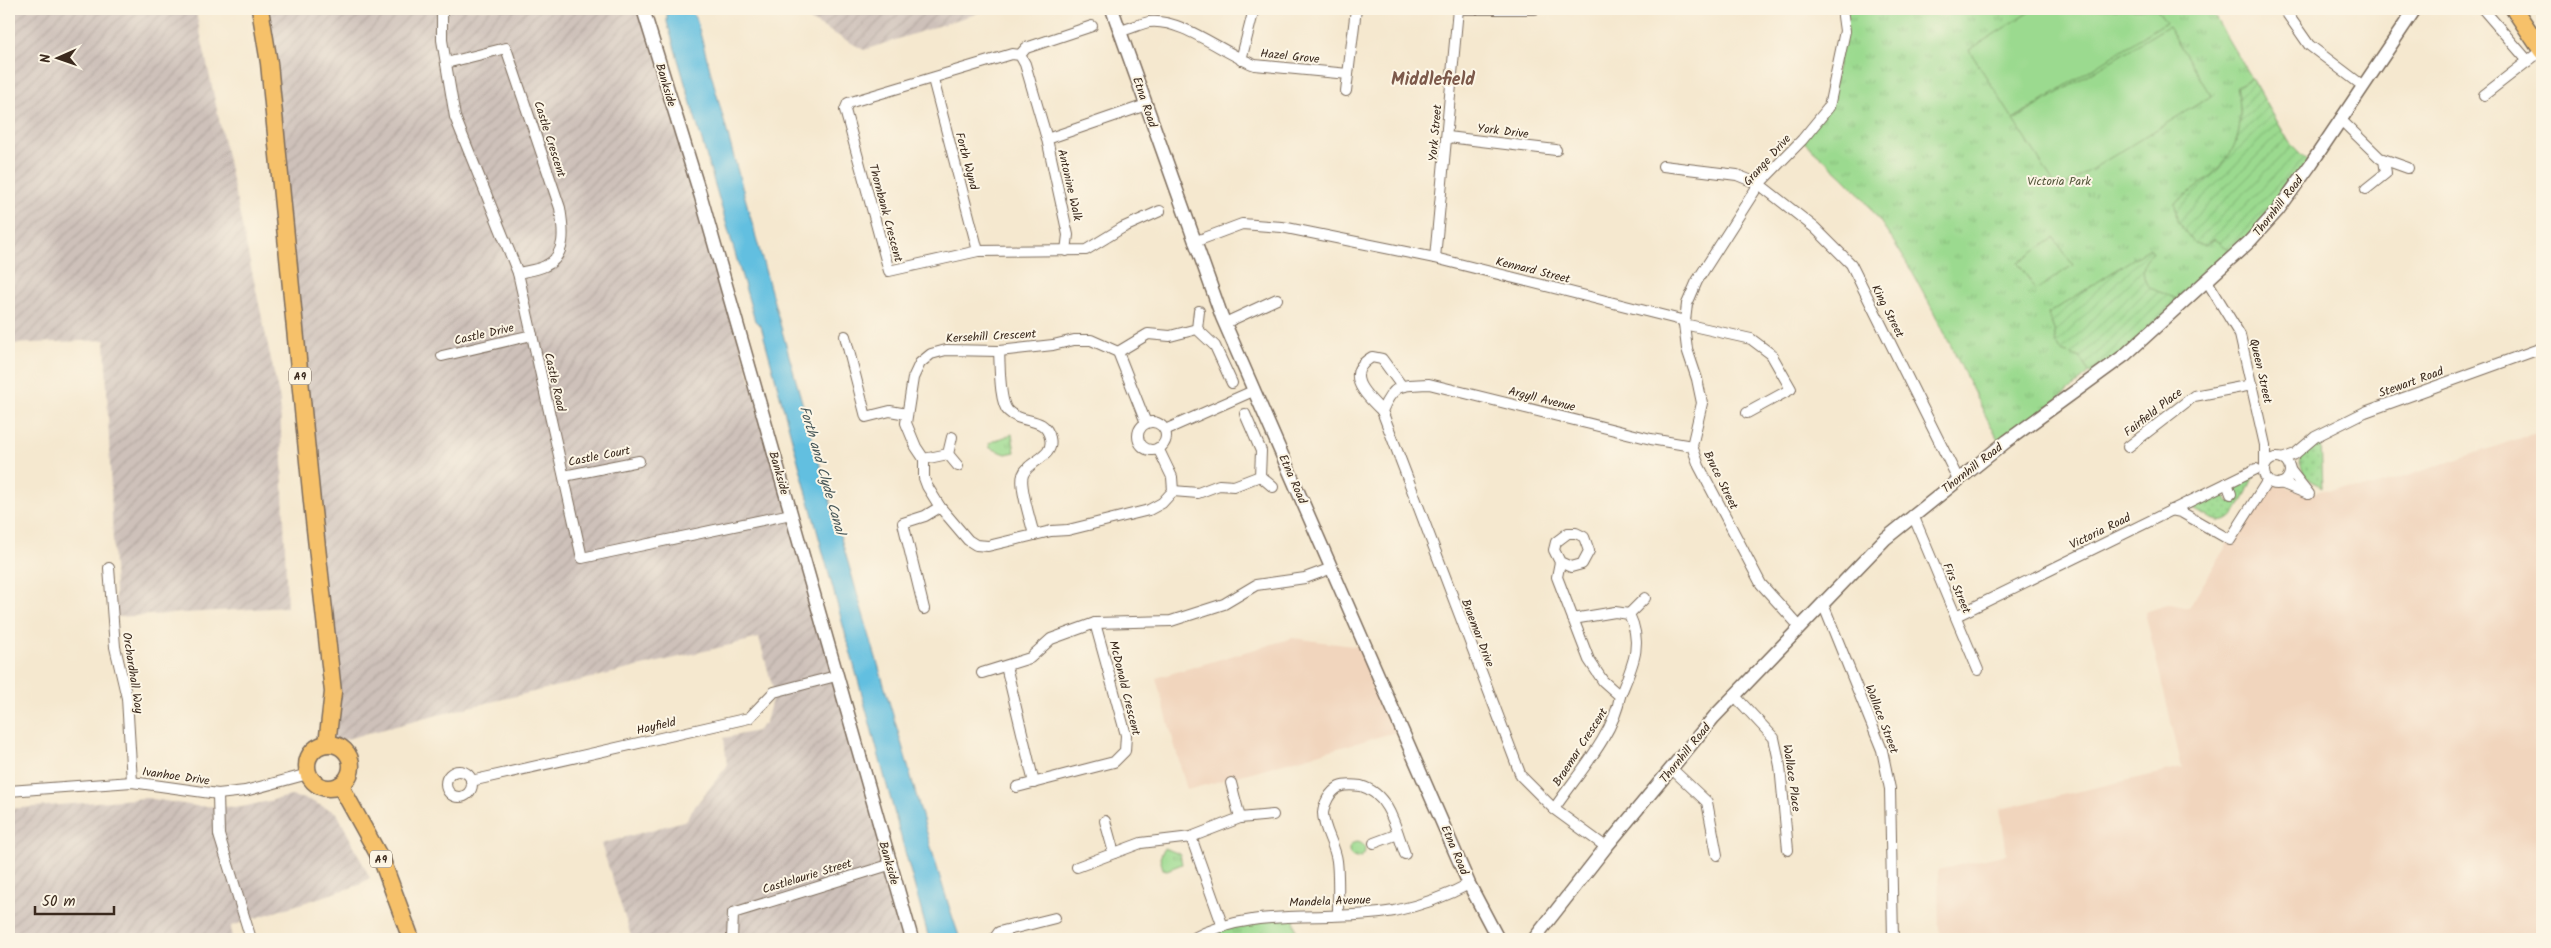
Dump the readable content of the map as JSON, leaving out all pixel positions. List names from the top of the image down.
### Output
{
  "streets": {
    "main road": ["A9"],
    "street": [
      "Hazel Grove",
      "Bankside",
      "Etna Road",
      "York Drive",
      "York Street",
      "Castle Crescent",
      "Grange Drive",
      "Forth Wynd",
      "Antonine Walk",
      "Thornhill Road",
      "Thornbank Crescent",
      "Kennard Street",
      "King Street",
      "Castle Drive",
      "Kersehill Crescent",
      "Queen Street",
      "Castle Road",
      "Stewart Road",
      "Argyll Avenue",
      "Fairfield Place",
      "Castle Court",
      "Bruce Street",
      "Victoria Road",
      "Firs Street",
      "Braemar Drive",
      "Orchardhall Way",
      "McDonald Crescent",
      "Wallace Street",
      "Hayfield",
      "Braemar Crescent",
      "Ivanhoe Drive",
      "Wallace Place",
      "Castlelaurie Street",
      "Mandela Avenue"
    ]
  },
  "crossings": [
    ["Hazel Grove", "Etna Road"],
    ["Bankside", "Castle Road"],
    ["Bankside", "Hayfield"],
    ["Bankside", "Castlelaurie Street"],
    ["Etna Road", "Antonine Walk"],
    ["Etna Road", "Kennard Street"],
    ["Etna Road", "Mandela Avenue"],
    ["York Drive", "York Street"],
    ["York Street", "Kennard Street"],
    ["Castle Crescent", "Castle Road"],
    ["Grange Drive", "Kennard Street"],
    ["Grange Drive", "King Street"],
    ["Grange Drive", "Bruce Street"],
    ["Forth Wynd", "Thornbank Crescent"],
    ["Thornhill Road", "King Street"],
    ["Thornhill Road", "Queen Street"],
    ["Thornhill Road", "Bruce Street"],
    ["Thornhill Road", "Firs Street"],
    ["Thornhill Road", "Braemar Drive"],
    ["Thornhill Road", "Wallace Street"],
    ["Thornhill Road", "Wallace Place"],
    ["Kennard Street", "Bruce Street"],
    ["Castle Drive", "Castle Road"],
    ["Queen Street", "Fairfield Place"],
    ["Queen Street", "Victoria Road"],
    ["A9", "Ivanhoe Drive"],
    ["Castle Road", "Castle Court"],
    ["Argyll Avenue", "Bruce Street"],
    ["Victoria Road", "Firs Street"],
    ["Braemar Drive", "Braemar Crescent"],
    ["Orchardhall Way", "Ivanhoe Drive"]
  ],
  "districts": ["Middlefield"],
  "water": ["Forth and Clyde Canal"],
  "parks": ["Victoria Park"],
  "scale_bar": "50 m",
  "north": "left"
}
